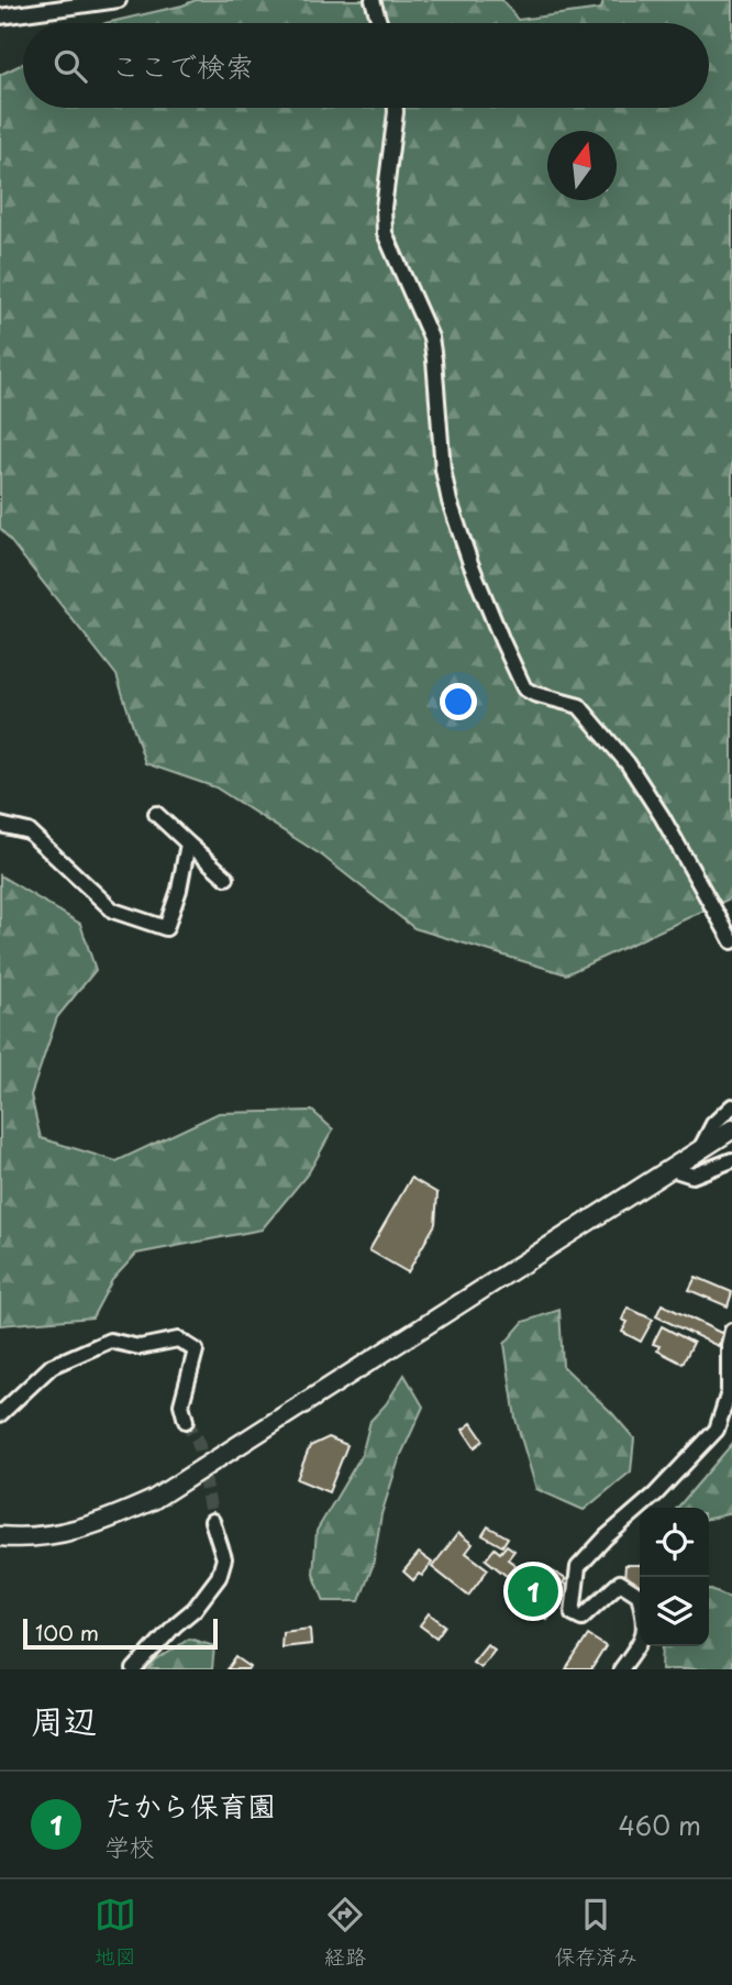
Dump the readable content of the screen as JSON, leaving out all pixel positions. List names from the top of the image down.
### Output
{
  "scale_bar": "100 m",
  "north": "top",
  "page": {
    "search": "ここで検索",
    "pins": "1",
    "scale": "100 m",
    "heading": "周辺",
    "list": [
      {
        "mark": "1",
        "name": "たから保育園",
        "note": "学校",
        "value": "460 m"
      }
    ],
    "nav": ["地図", "経路", "保存済み"]
  }
}
